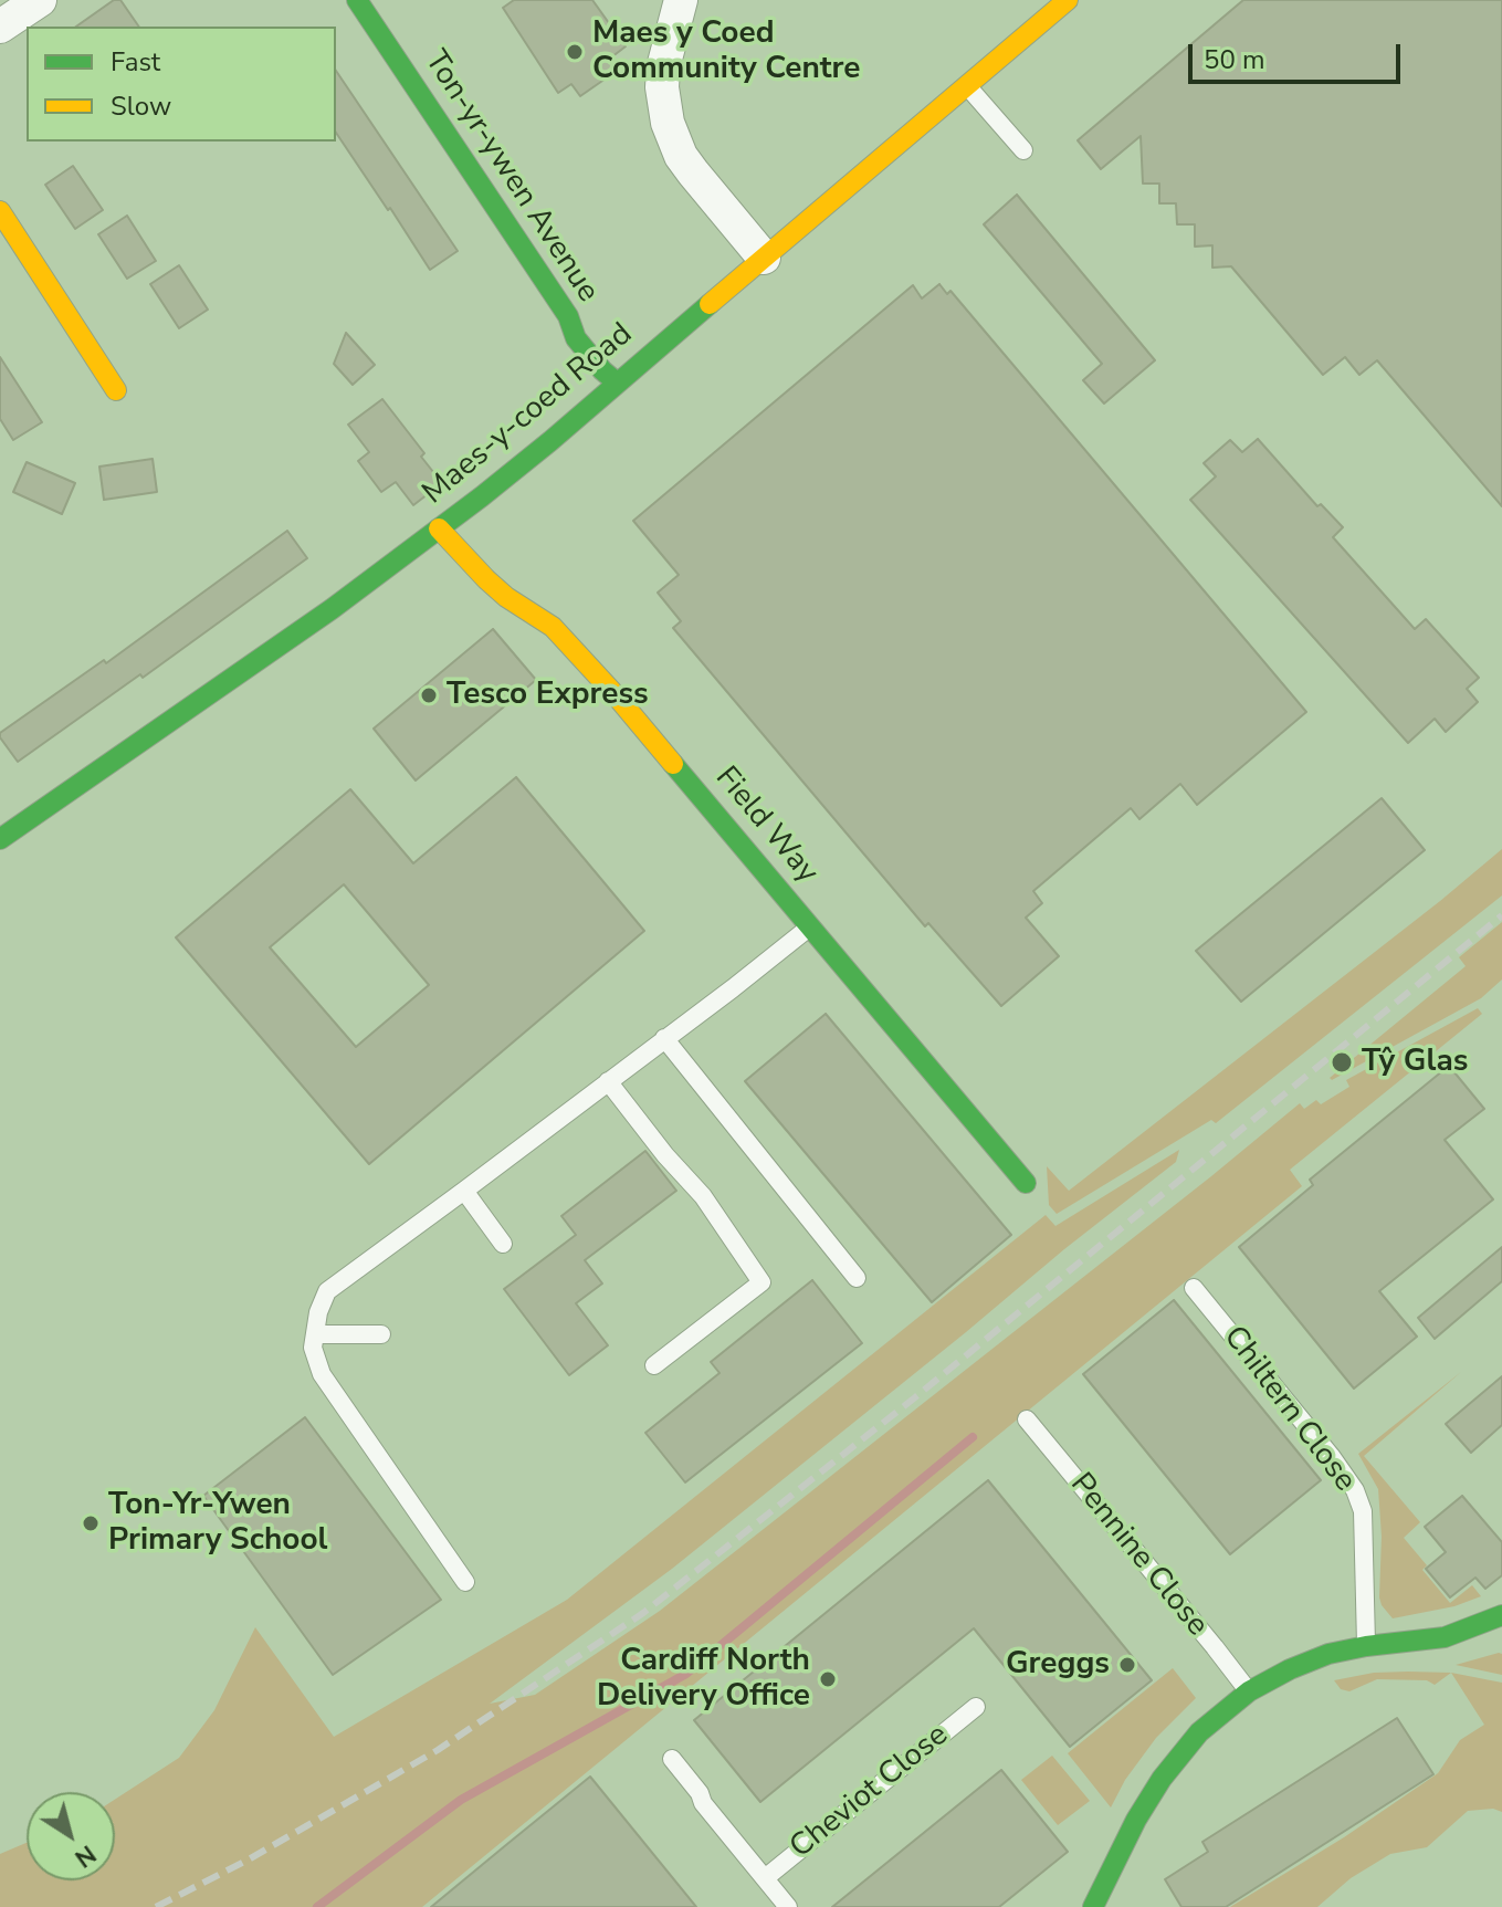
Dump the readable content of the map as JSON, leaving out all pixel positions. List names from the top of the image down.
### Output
{
  "streets": {
    "street": ["Ton-yr-ywen Avenue", "Maes-y-coed Road", "Field Way"],
    "lane": ["Chiltern Close", "Pennine Close", "Cheviot Close"]
  },
  "crossings": [
    ["Ton-yr-ywen Avenue", "Maes-y-coed Road"],
    ["Maes-y-coed Road", "Field Way"]
  ],
  "places": [
    "Maes y Coed Community Centre",
    "Tesco Express",
    "Tŷ Glas",
    "Ton-Yr-Ywen Primary School",
    "Greggs",
    "Cardiff North Delivery Office"
  ],
  "legend": ["Fast", "Slow"],
  "scale_bar": "50 m",
  "north": "bottom right"
}
